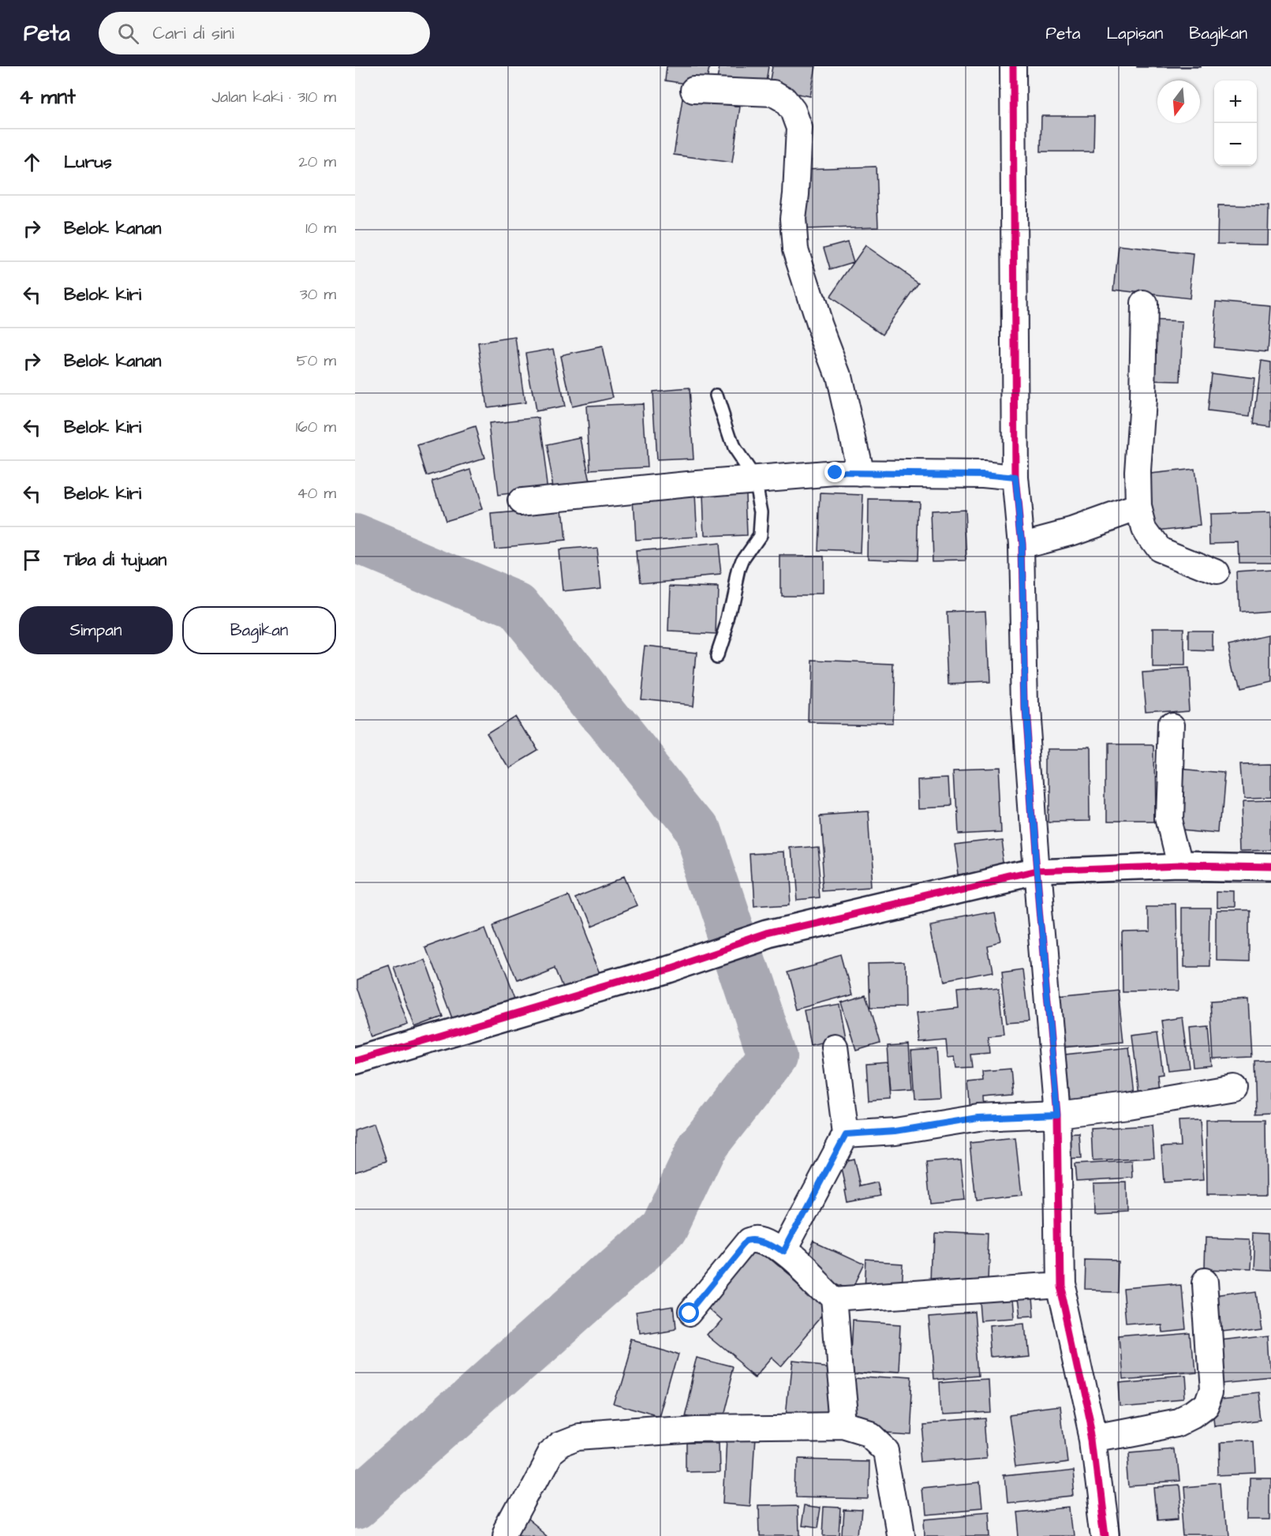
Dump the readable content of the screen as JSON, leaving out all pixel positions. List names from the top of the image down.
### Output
{
  "north": "bottom",
  "page": {
    "header": "Peta",
    "search": "Cari di sini",
    "nav": ["Peta", "Lapisan", "Bagikan"],
    "heading": ["4 mnt", "Jalan kaki · 310 m"],
    "map_buttons": ["+", "−"],
    "list": [
      ["Lurus", "20 m"],
      ["Belok kanan", "10 m"],
      ["Belok kiri", "30 m"],
      ["Belok kanan", "50 m"],
      ["Belok kiri", "160 m"],
      ["Belok kiri", "40 m"],
      "Tiba di tujuan"
    ],
    "buttons": ["Simpan", "Bagikan"]
  }
}
